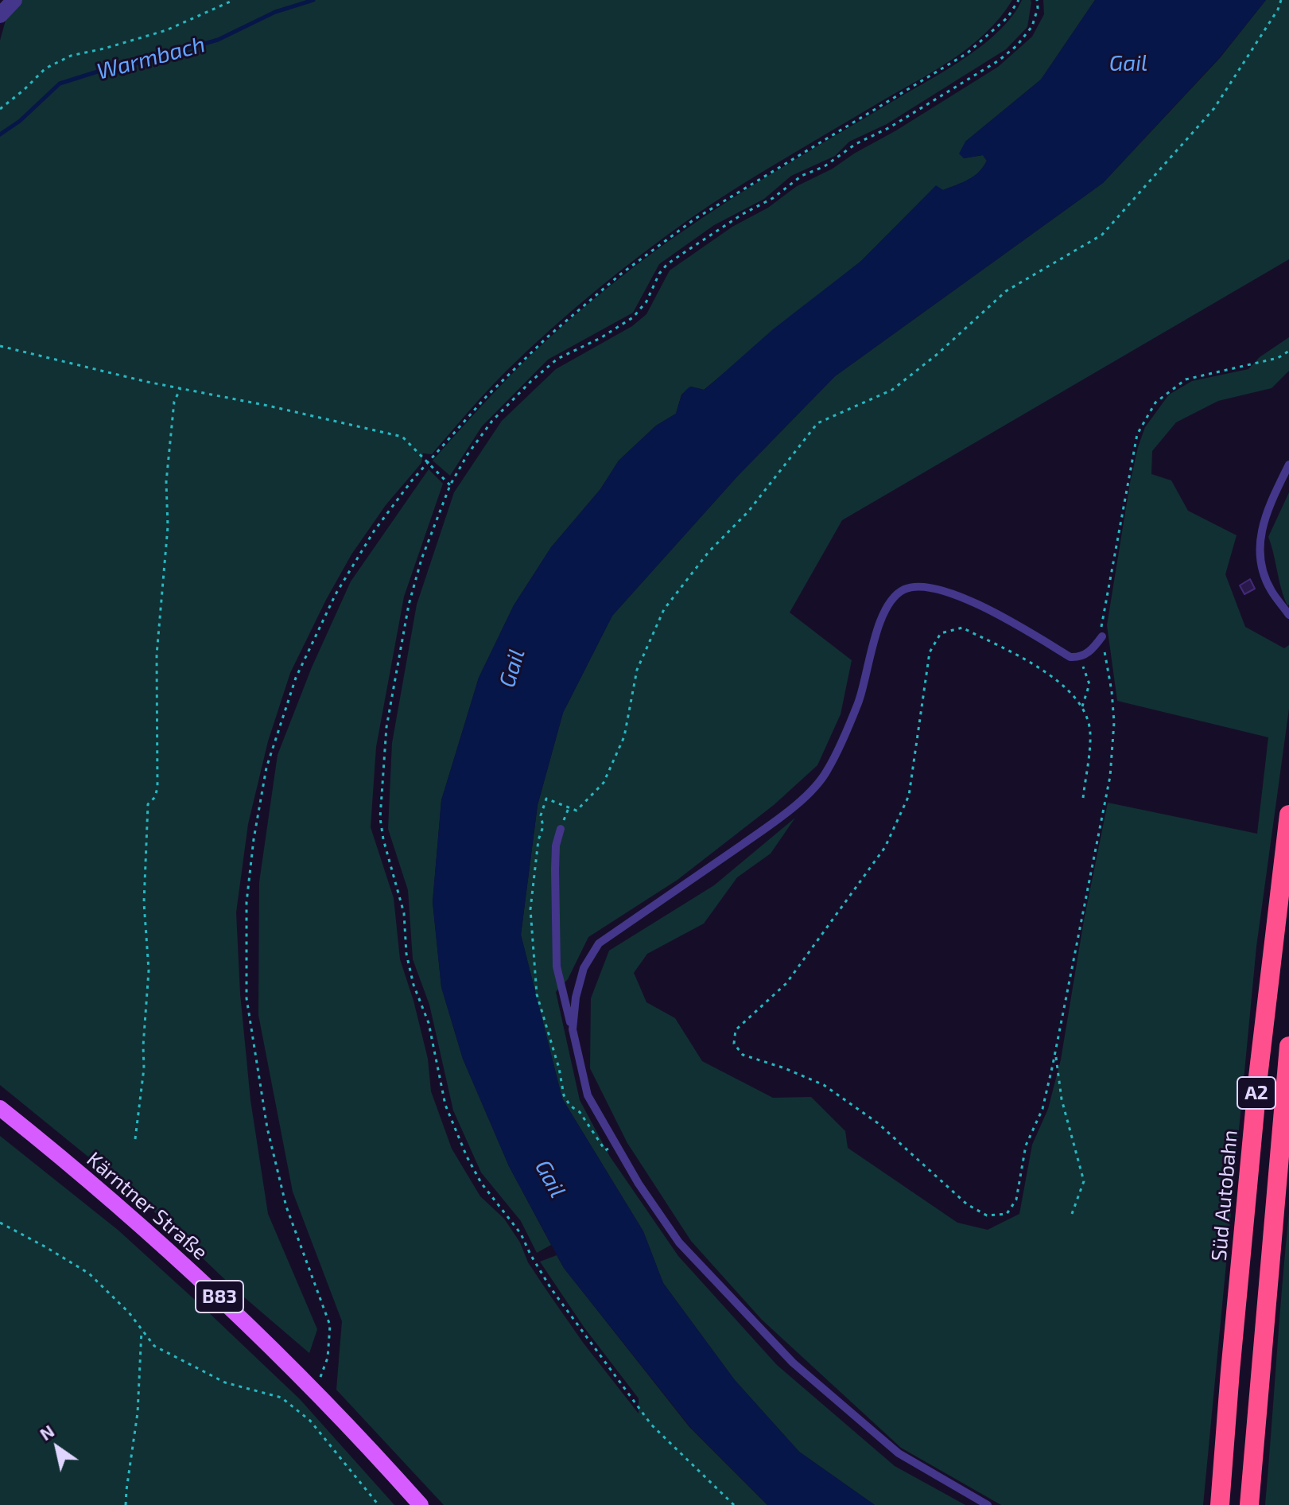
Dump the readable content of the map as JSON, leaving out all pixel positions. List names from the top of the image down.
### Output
{
  "streets": {
    "highway": ["A2", "Süd Autobahn"],
    "main road": ["Kärntner Straße", "B83"]
  },
  "water": ["Warmbach", "Gail"],
  "north": "top left"
}
